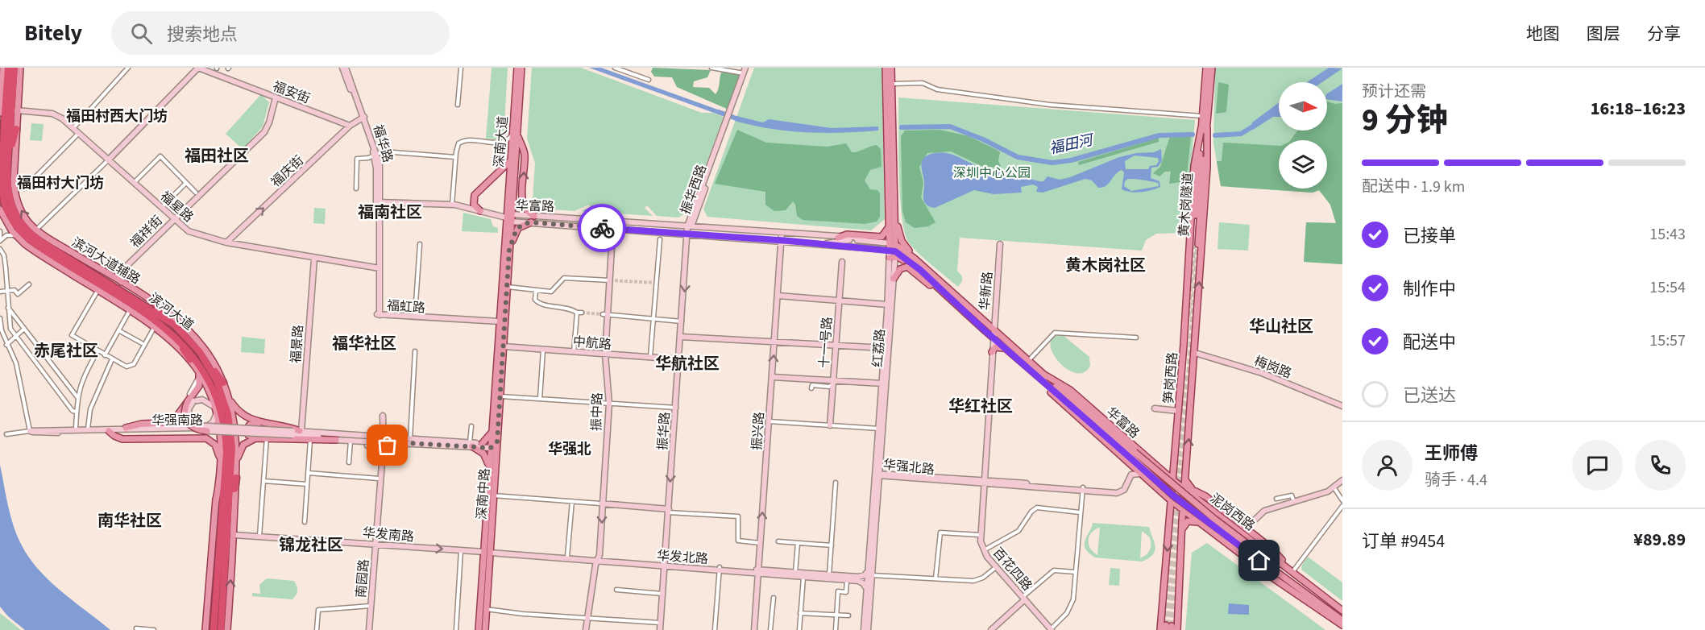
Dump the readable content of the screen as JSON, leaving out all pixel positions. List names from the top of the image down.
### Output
{
  "streets": {
    "highway": ["滨河大道"],
    "main road": [
      "福安街",
      "深南大道",
      "福华路",
      "福庆街",
      "振华西路",
      "黄木岗隧道",
      "华富路",
      "福星路",
      "福祥街",
      "滨河大道辅路",
      "华新路",
      "福虹路",
      "中航路",
      "十一号路",
      "福景路",
      "红荔路",
      "梅岗路",
      "笋岗西路",
      "振中路",
      "华强南路",
      "振华路",
      "振兴路",
      "华强北路",
      "深南中路",
      "泥岗西路",
      "华发南路",
      "华发北路",
      "百花四路",
      "南园路"
    ]
  },
  "crossings": [
    ["福安街", "福庆街"],
    ["福安街", "福祥街"],
    ["深南大道", "华富路"],
    ["深南大道", "深南中路"],
    ["福华路", "福庆街"],
    ["福华路", "福星路"],
    ["福华路", "福虹路"],
    ["福庆街", "福星路"],
    ["振华西路", "华富路"],
    ["振华西路", "振华路"],
    ["黄木岗隧道", "笋岗西路"],
    ["华富路", "华新路"],
    ["华富路", "红荔路"],
    ["华富路", "笋岗西路"],
    ["华富路", "振中路"],
    ["华富路", "振华路"],
    ["华富路", "振兴路"],
    ["华富路", "华强北路"],
    ["华富路", "深南中路"],
    ["华富路", "泥岗西路"],
    ["福星路", "福祥街"],
    ["福星路", "滨河大道辅路"],
    ["福星路", "福景路"],
    ["滨河大道辅路", "华发南路"],
    ["华新路", "华强北路"],
    ["华新路", "百花四路"],
    ["福虹路", "深南中路"],
    ["中航路", "振中路"],
    ["中航路", "振华路"],
    ["中航路", "深南中路"],
    ["福景路", "华强南路"],
    ["红荔路", "华强北路"],
    ["红荔路", "华发北路"],
    ["梅岗路", "笋岗西路"],
    ["笋岗西路", "泥岗西路"],
    ["振中路", "华发北路"],
    ["华强南路", "深南中路"],
    ["华强南路", "南园路"],
    ["振华路", "华发北路"],
    ["振兴路", "华发北路"],
    ["华强北路", "百花四路"],
    ["深南中路", "华发南路"],
    ["深南中路", "华发北路"],
    ["华发南路", "华发北路"],
    ["华发南路", "南园路"]
  ],
  "one_way": ["福庆街", "振华路", "振兴路"],
  "districts": [
    "福田村西大门坊",
    "福田社区",
    "福田村大门坊",
    "福南社区",
    "黄木岗社区",
    "华山社区",
    "福华社区",
    "赤尾社区",
    "华航社区",
    "华红社区",
    "华强北",
    "南华社区",
    "锦龙社区"
  ],
  "water": ["福田河"],
  "parks": ["深圳中心公园"],
  "north": "right",
  "page": {
    "header": "Bitely",
    "search": "搜索地点",
    "nav": ["地图", "图层", "分享"],
    "heading": ["9 分钟", "预计还需", "16:18–16:23"],
    "panel": [
      "王师傅",
      "骑手 · 4.4",
      "订单 #9454",
      "¥89.89"
    ],
    "bar": "配送中 · 1.9 km",
    "list": [
      ["已接单", "15:43"],
      ["制作中", "15:54"],
      ["配送中", "15:57"],
      "已送达"
    ]
  }
}
